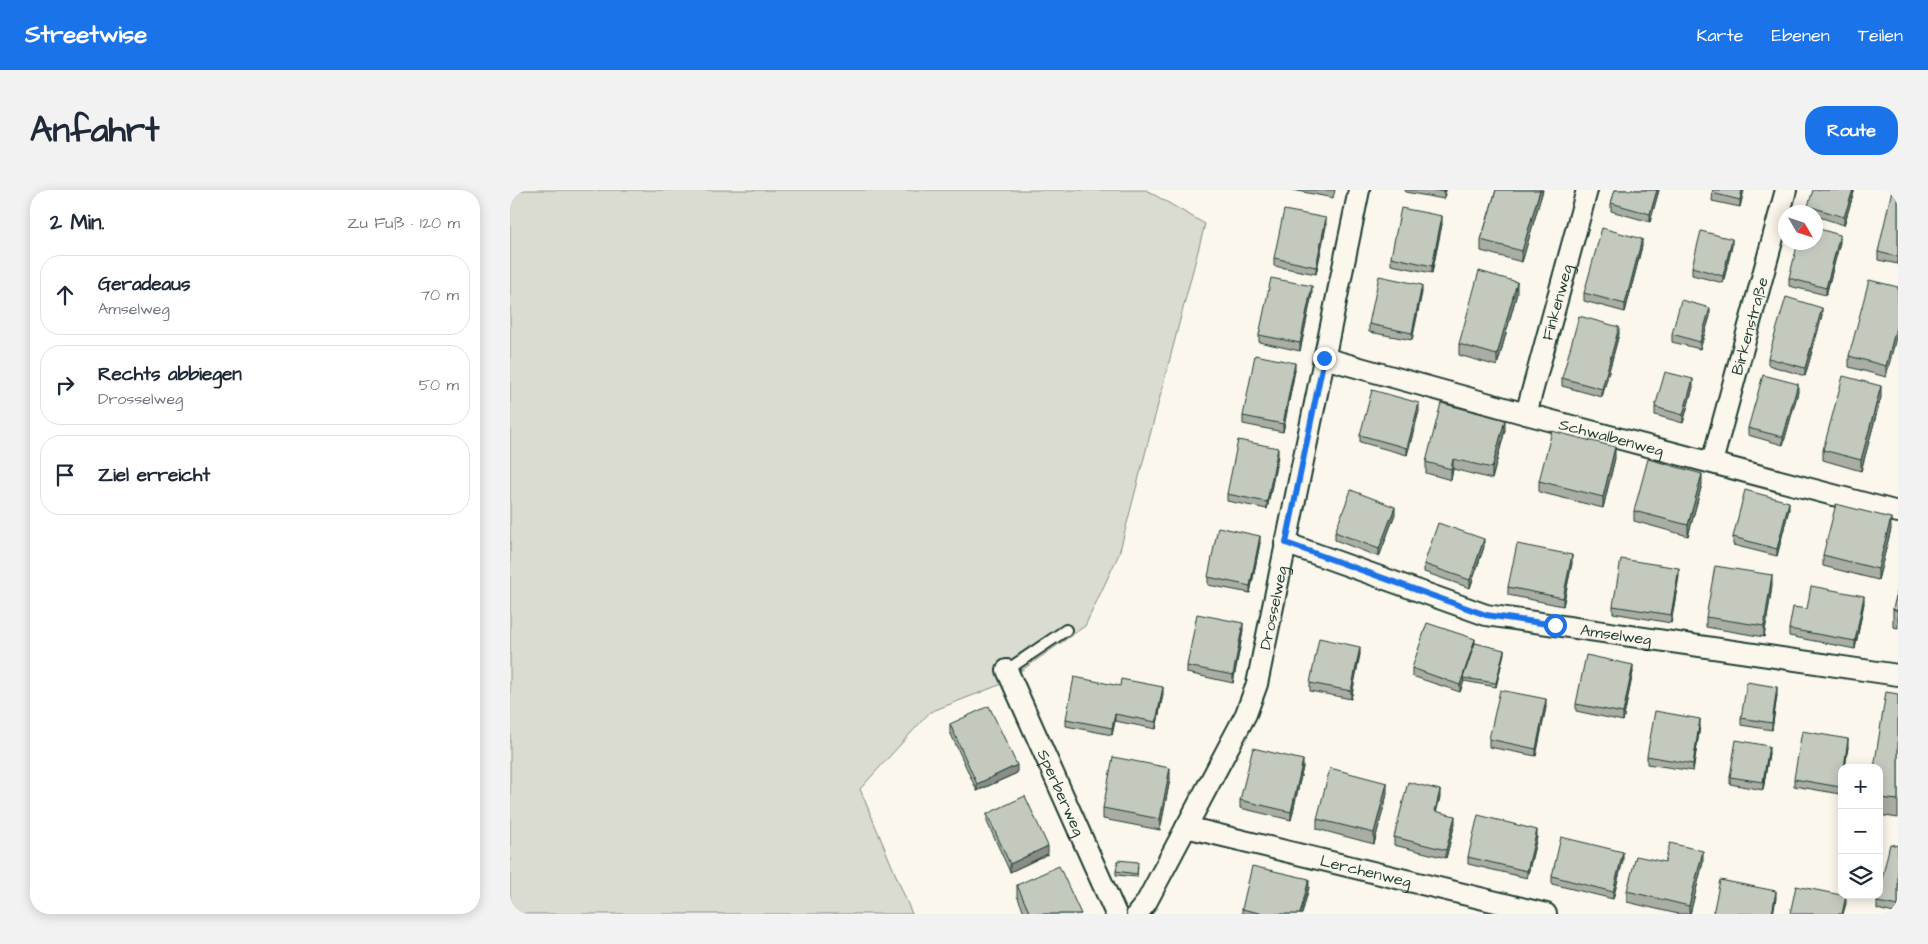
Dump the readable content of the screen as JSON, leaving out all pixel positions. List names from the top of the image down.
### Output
{
  "streets": {
    "street": [
      "Finkenweg",
      "Birkenstraße",
      "Schwalbenweg",
      "Drosselweg",
      "Amselweg",
      "Sperberweg",
      "Lerchenweg"
    ]
  },
  "crossings": [
    ["Finkenweg", "Schwalbenweg"],
    ["Birkenstraße", "Schwalbenweg"],
    ["Schwalbenweg", "Drosselweg"],
    ["Drosselweg", "Amselweg"],
    ["Drosselweg", "Lerchenweg"]
  ],
  "north": "bottom right",
  "page": {
    "header": "Streetwise",
    "nav": ["Karte", "Ebenen", "Teilen"],
    "title": "Anfahrt",
    "buttons": "Route",
    "heading": ["2 Min.", "Zu Fuß · 120 m"],
    "list": [
      ["Geradeaus", "Amselweg", "70 m"],
      ["Rechts abbiegen", "Drosselweg", "50 m"],
      "Ziel erreicht"
    ],
    "map_buttons": ["+", "−"]
  }
}
